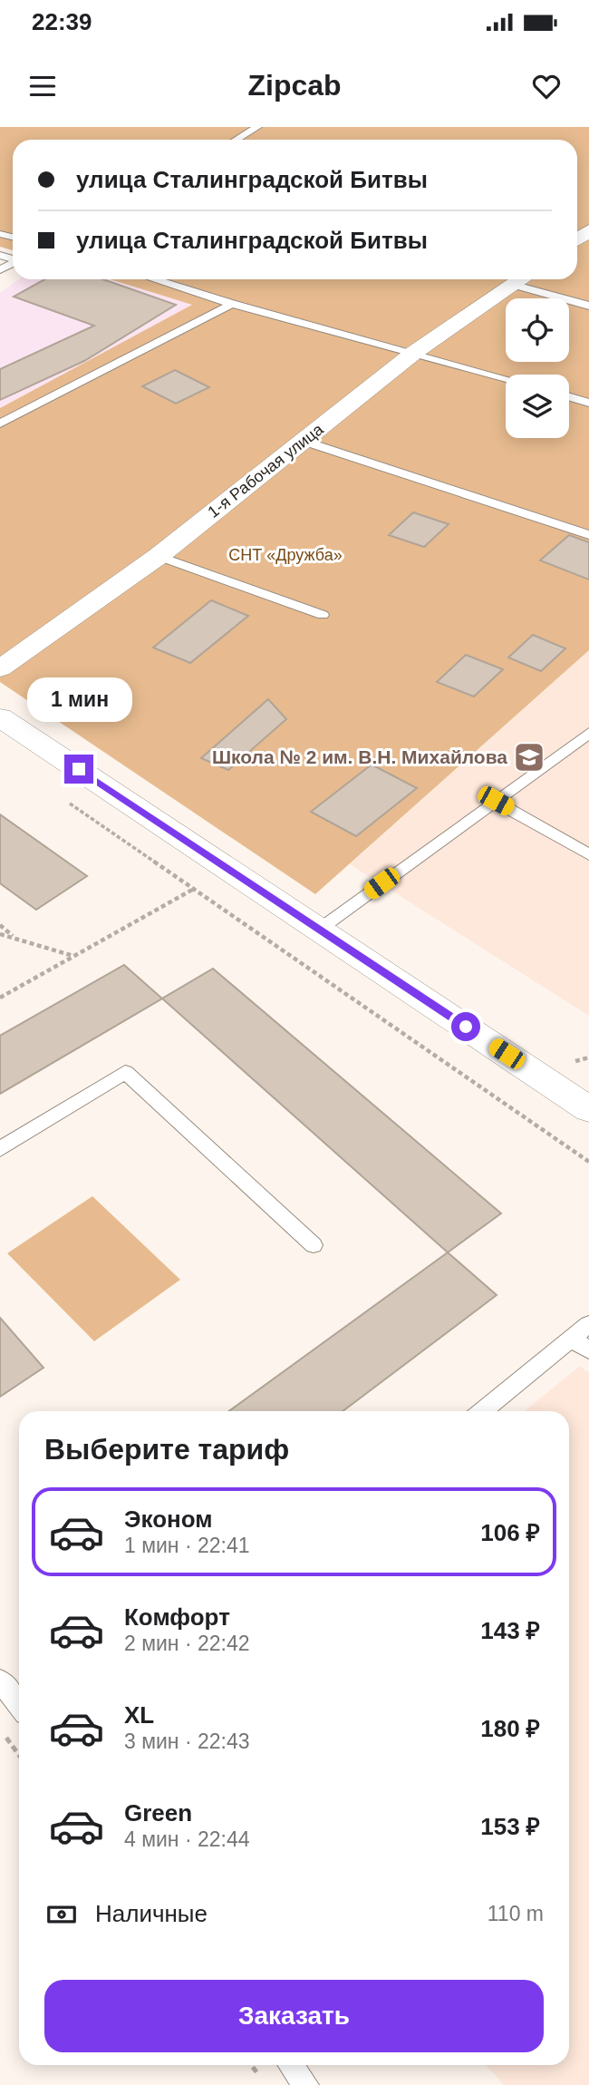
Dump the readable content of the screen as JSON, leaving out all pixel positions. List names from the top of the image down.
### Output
{
  "streets": {
    "street": ["1-я Рабочая улица"]
  },
  "parks": ["СНТ «Дружба»"],
  "places": {
    "school or university": ["Школа № 2 им. В.Н. Михайлова"]
  },
  "page": {
    "status": "22:39",
    "header": "Zipcab",
    "banner": ["улица Сталинградской Битвы", "улица Сталинградской Битвы"],
    "bubble": "1 мин",
    "heading": "Выберите тариф",
    "list": [
      {
        "name": "Эконом",
        "note": "1 мин · 22:41",
        "value": "106 ₽"
      },
      {
        "name": "Комфорт",
        "note": "2 мин · 22:42",
        "value": "143 ₽"
      },
      {
        "name": "XL",
        "note": "3 мин · 22:43",
        "value": "180 ₽"
      },
      {
        "name": "Green",
        "note": "4 мин · 22:44",
        "value": "153 ₽"
      }
    ],
    "pay": ["Наличные", "110 m"],
    "buttons": "Заказать"
  }
}
